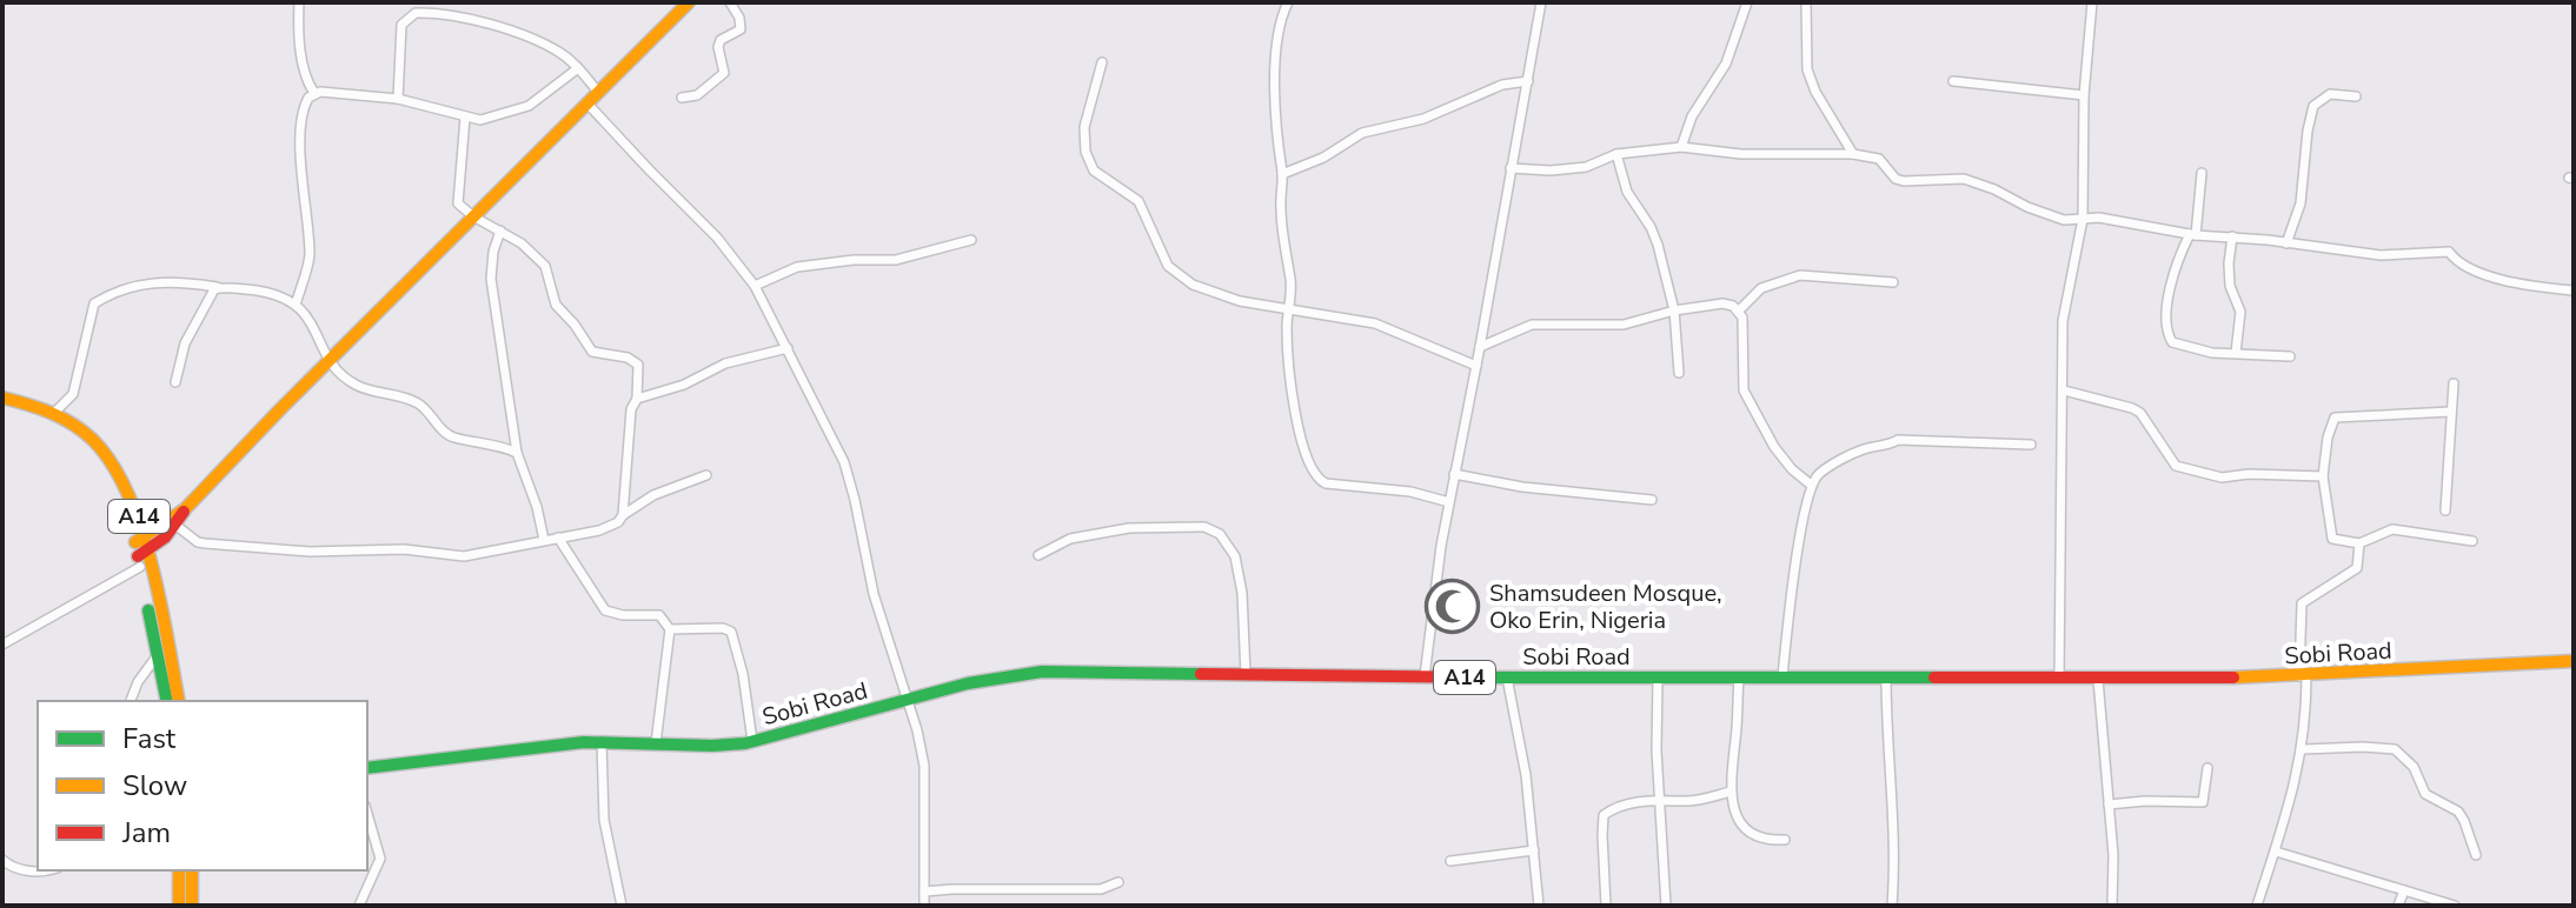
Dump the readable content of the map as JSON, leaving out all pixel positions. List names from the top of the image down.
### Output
{
  "streets": {
    "main road": ["A14", "Sobi Road"]
  },
  "places": {
    "mosque": ["Shamsudeen Mosque, Oko Erin, Nigeria"]
  },
  "legend": ["Fast", "Slow", "Jam"]
}
